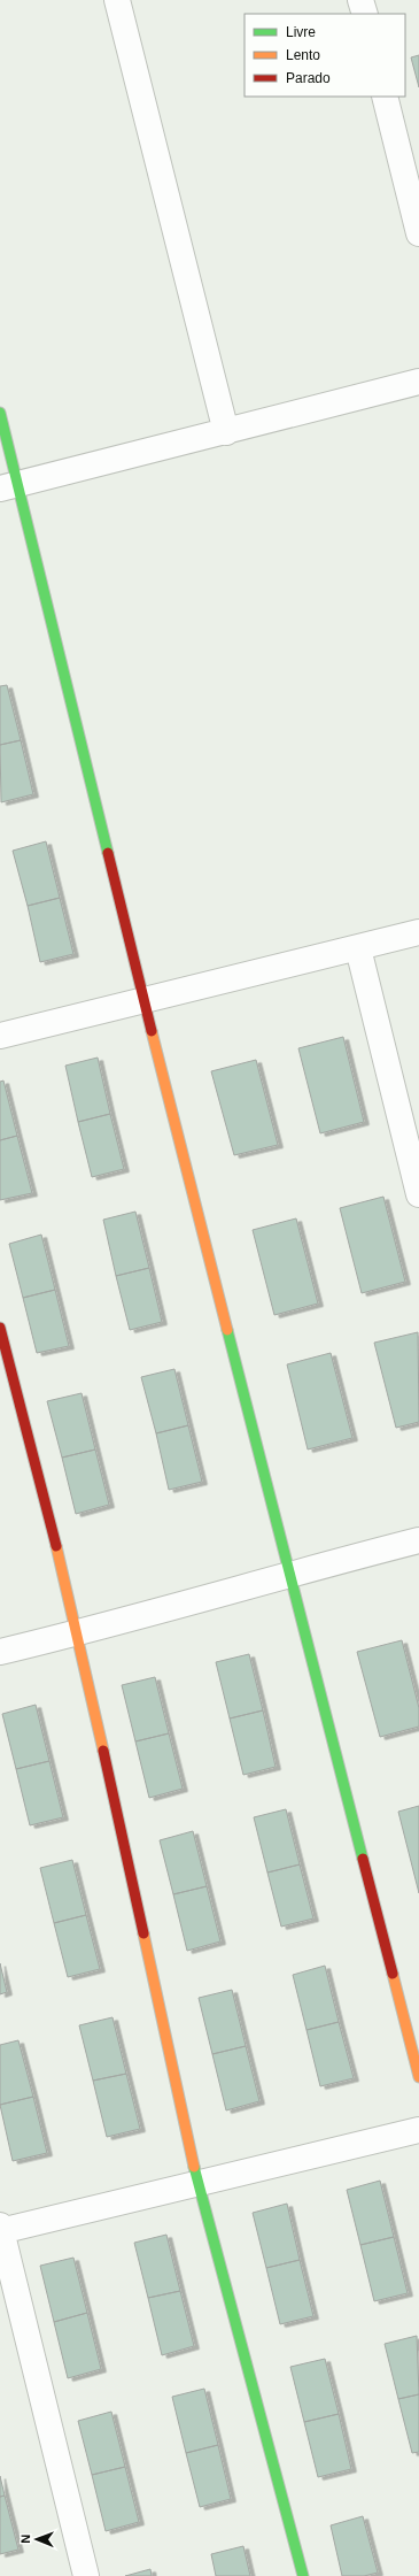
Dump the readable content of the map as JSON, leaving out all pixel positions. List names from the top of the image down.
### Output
{
  "legend": ["Livre", "Lento", "Parado"],
  "north": "left"
}
